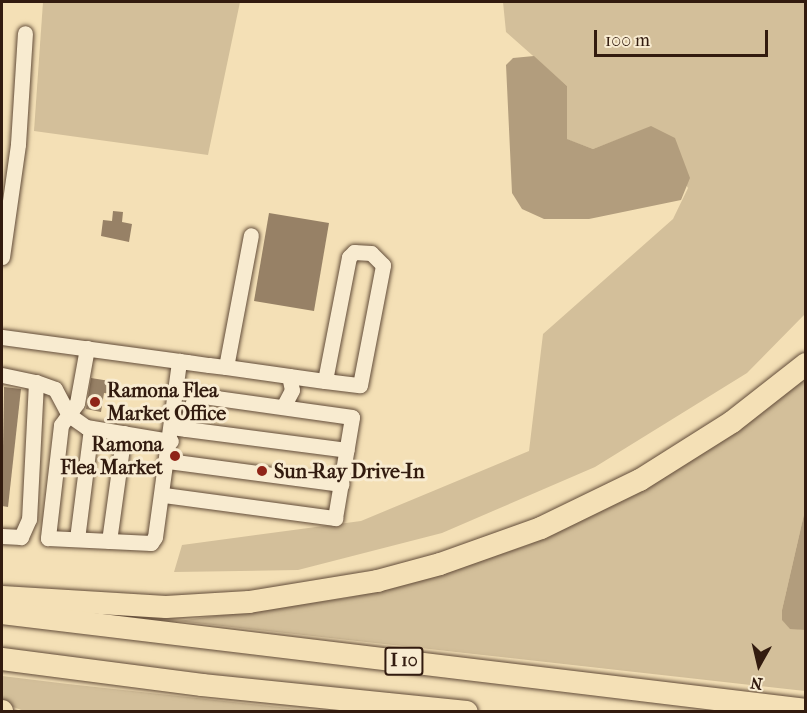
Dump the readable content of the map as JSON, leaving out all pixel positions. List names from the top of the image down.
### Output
{
  "streets": {
    "highway": ["I 10"]
  },
  "places": ["Ramona Flea Market Office", "Ramona Flea Market", "Sun-Ray Drive-In"],
  "scale_bar": "100 m",
  "north": "bottom"
}
